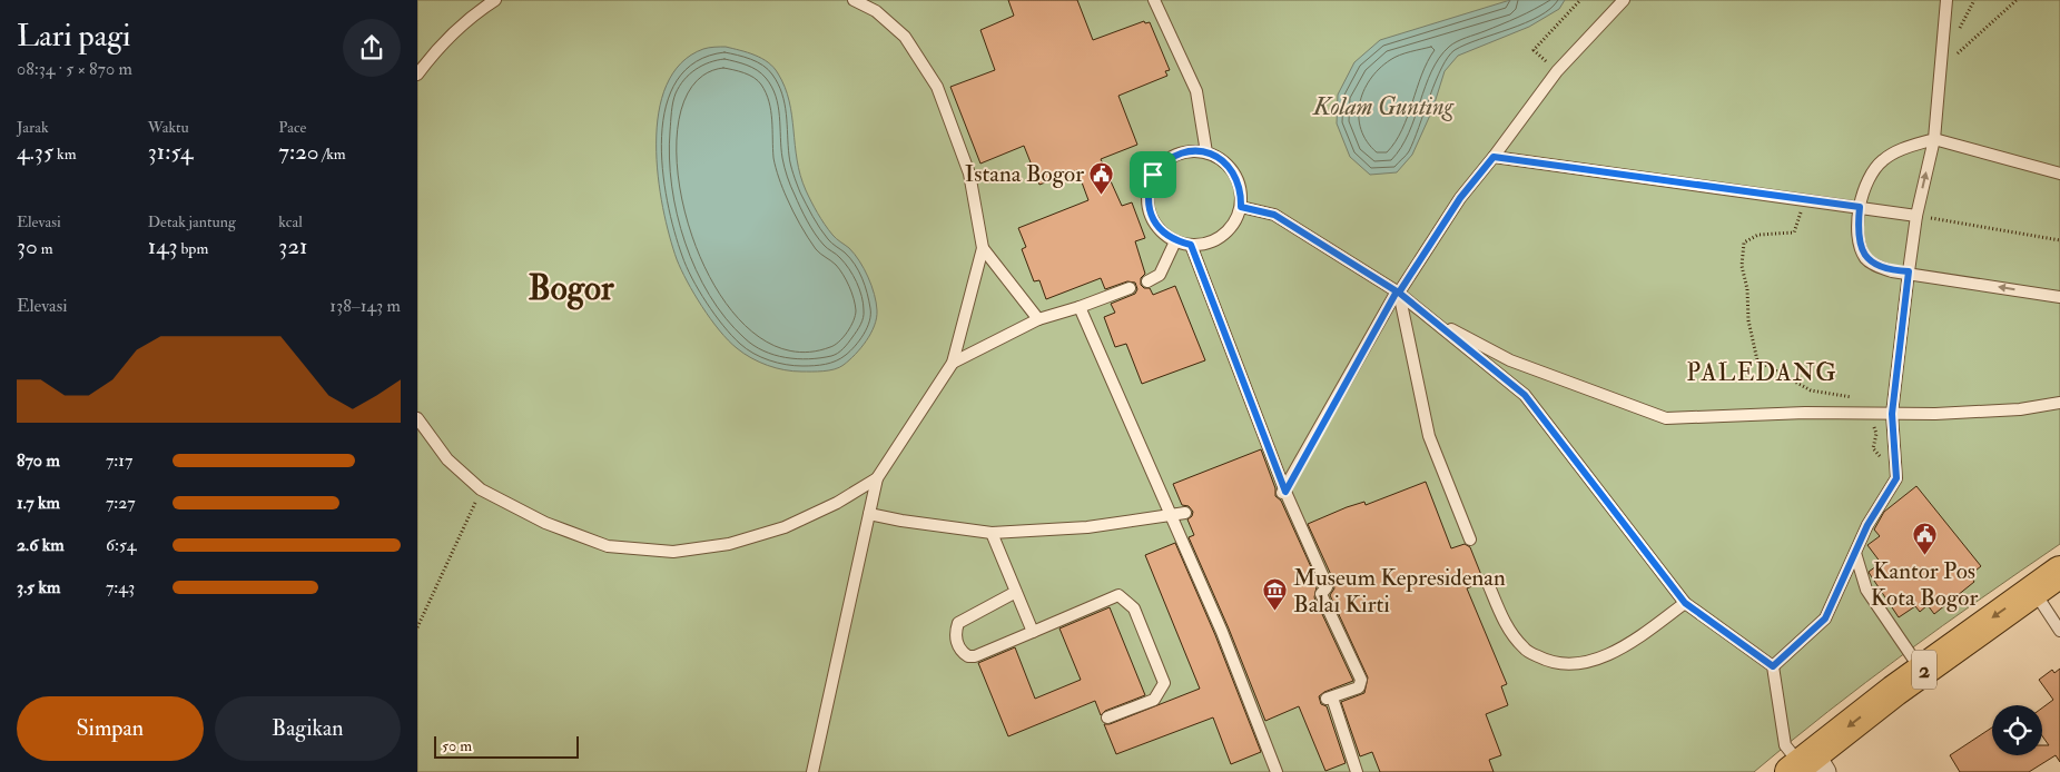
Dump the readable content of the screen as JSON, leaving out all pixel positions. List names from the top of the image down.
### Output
{
  "streets": {
    "main road": ["2"]
  },
  "districts": ["Bogor", "PALEDANG"],
  "water": ["Kolam Gunting"],
  "places": {
    "public building": ["Istana Bogor", "Kantor Pos Kota Bogor"],
    "museum": ["Museum Kepresidenan Balai Kirti"]
  },
  "scale_bar": "50 m",
  "page": {
    "heading": ["Lari pagi", "08:34 · 5 × 870 m"],
    "stats": [
      ["Jarak", "4.35 km"],
      ["Waktu", "31:54"],
      ["Pace", "7:20 /km"],
      ["Elevasi", "30 m"],
      ["Detak jantung", "143 bpm"],
      ["kcal", "321"]
    ],
    "chart": ["Elevasi", "138–143 m"],
    "list": [
      {
        "name": "870 m",
        "note": "7:17"
      },
      {
        "name": "1.7 km",
        "note": "7:27"
      },
      {
        "name": "2.6 km",
        "note": "6:54"
      },
      {
        "name": "3.5 km",
        "note": "7:43"
      }
    ],
    "buttons": ["Simpan", "Bagikan"],
    "scale": "50 m"
  }
}
